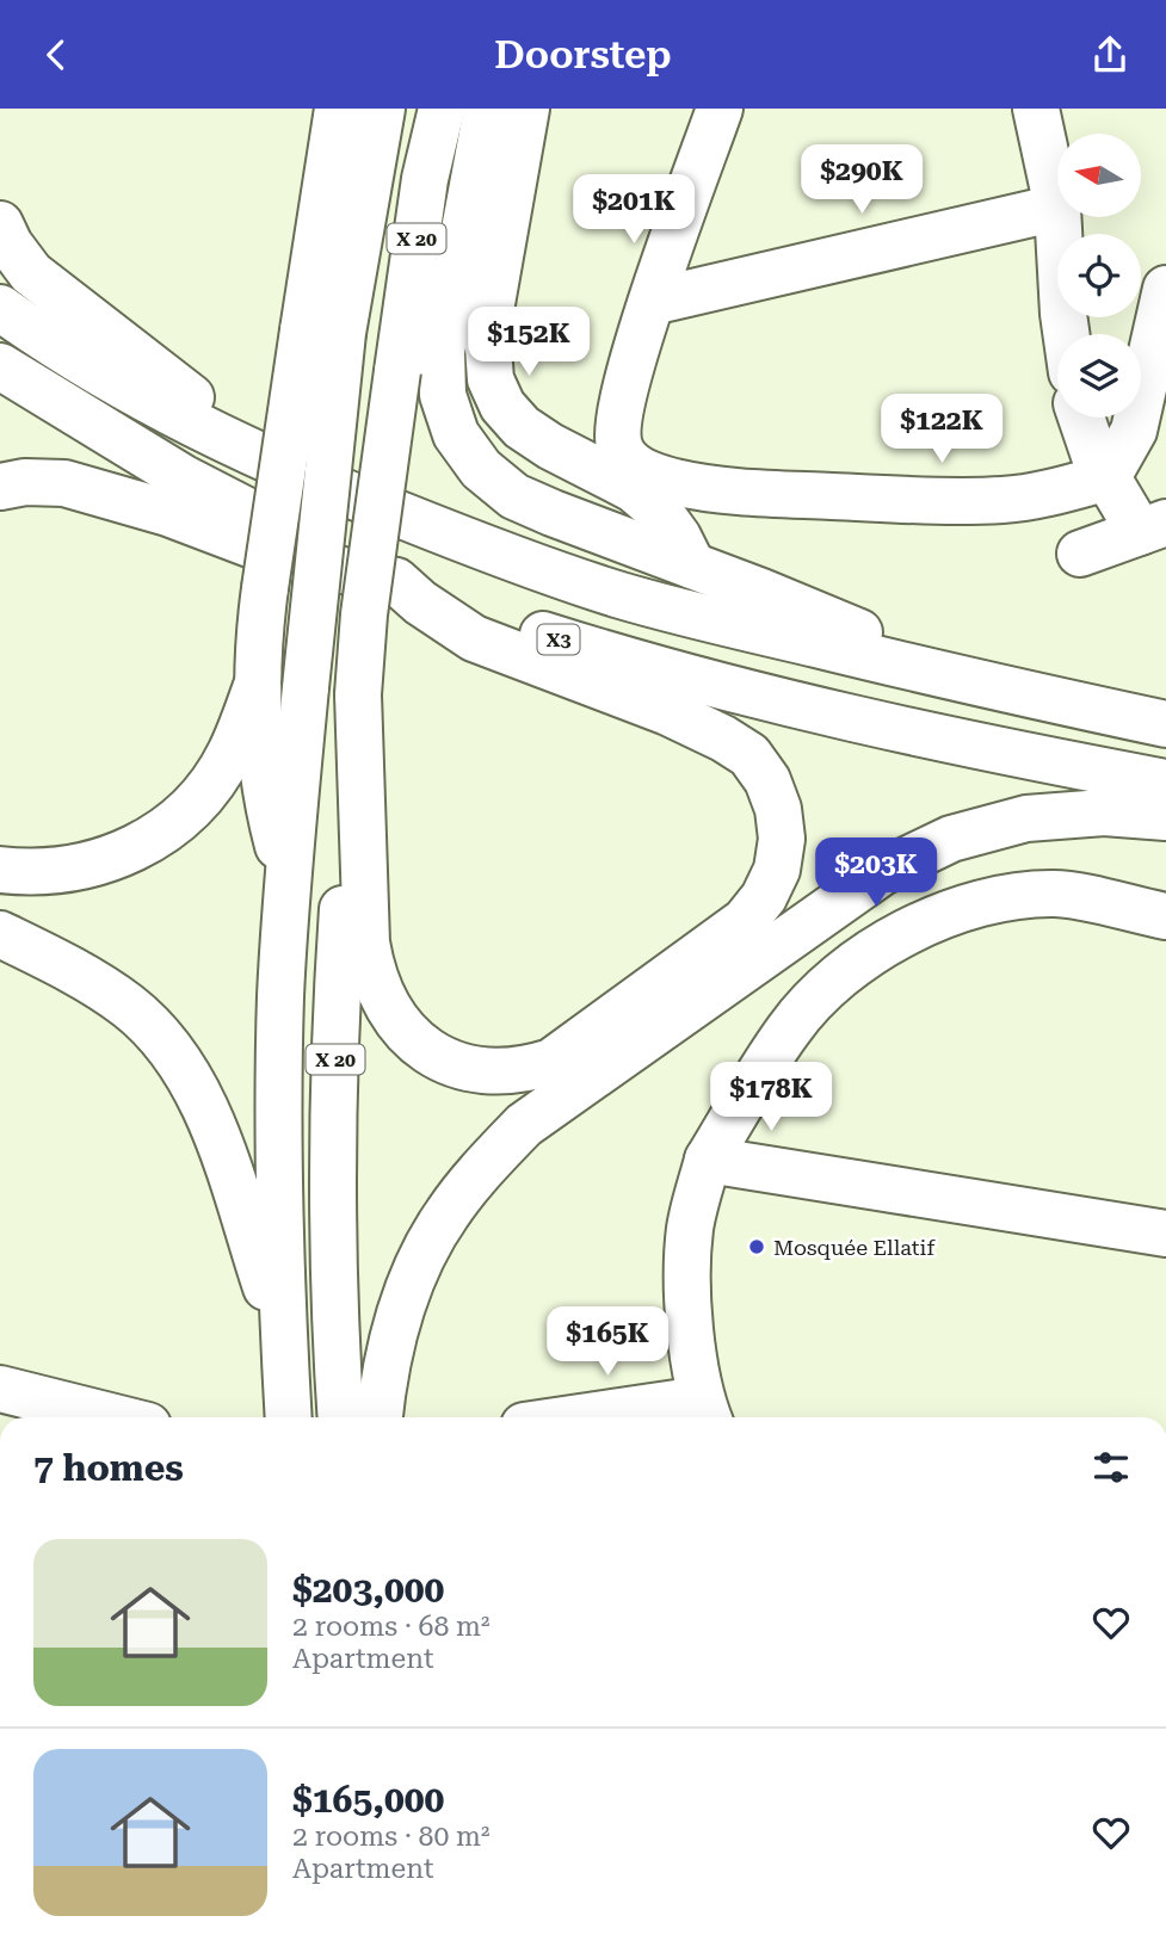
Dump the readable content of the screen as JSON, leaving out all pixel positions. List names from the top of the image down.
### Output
{
  "streets": {
    "main road": ["X 20", "X3"]
  },
  "places": ["Mosquée Ellatif"],
  "north": "left",
  "page": {
    "header": "Doorstep",
    "price": [
      "$290K",
      "$201K",
      "$152K",
      "$122K",
      "$203K",
      "$178K",
      "$165K"
    ],
    "heading": "7 homes",
    "list": [
      {
        "name": "$203,000",
        "note": "2 rooms · 68 m² · Apartment"
      },
      {
        "name": "$165,000",
        "note": "2 rooms · 80 m² · Apartment"
      }
    ]
  }
}
